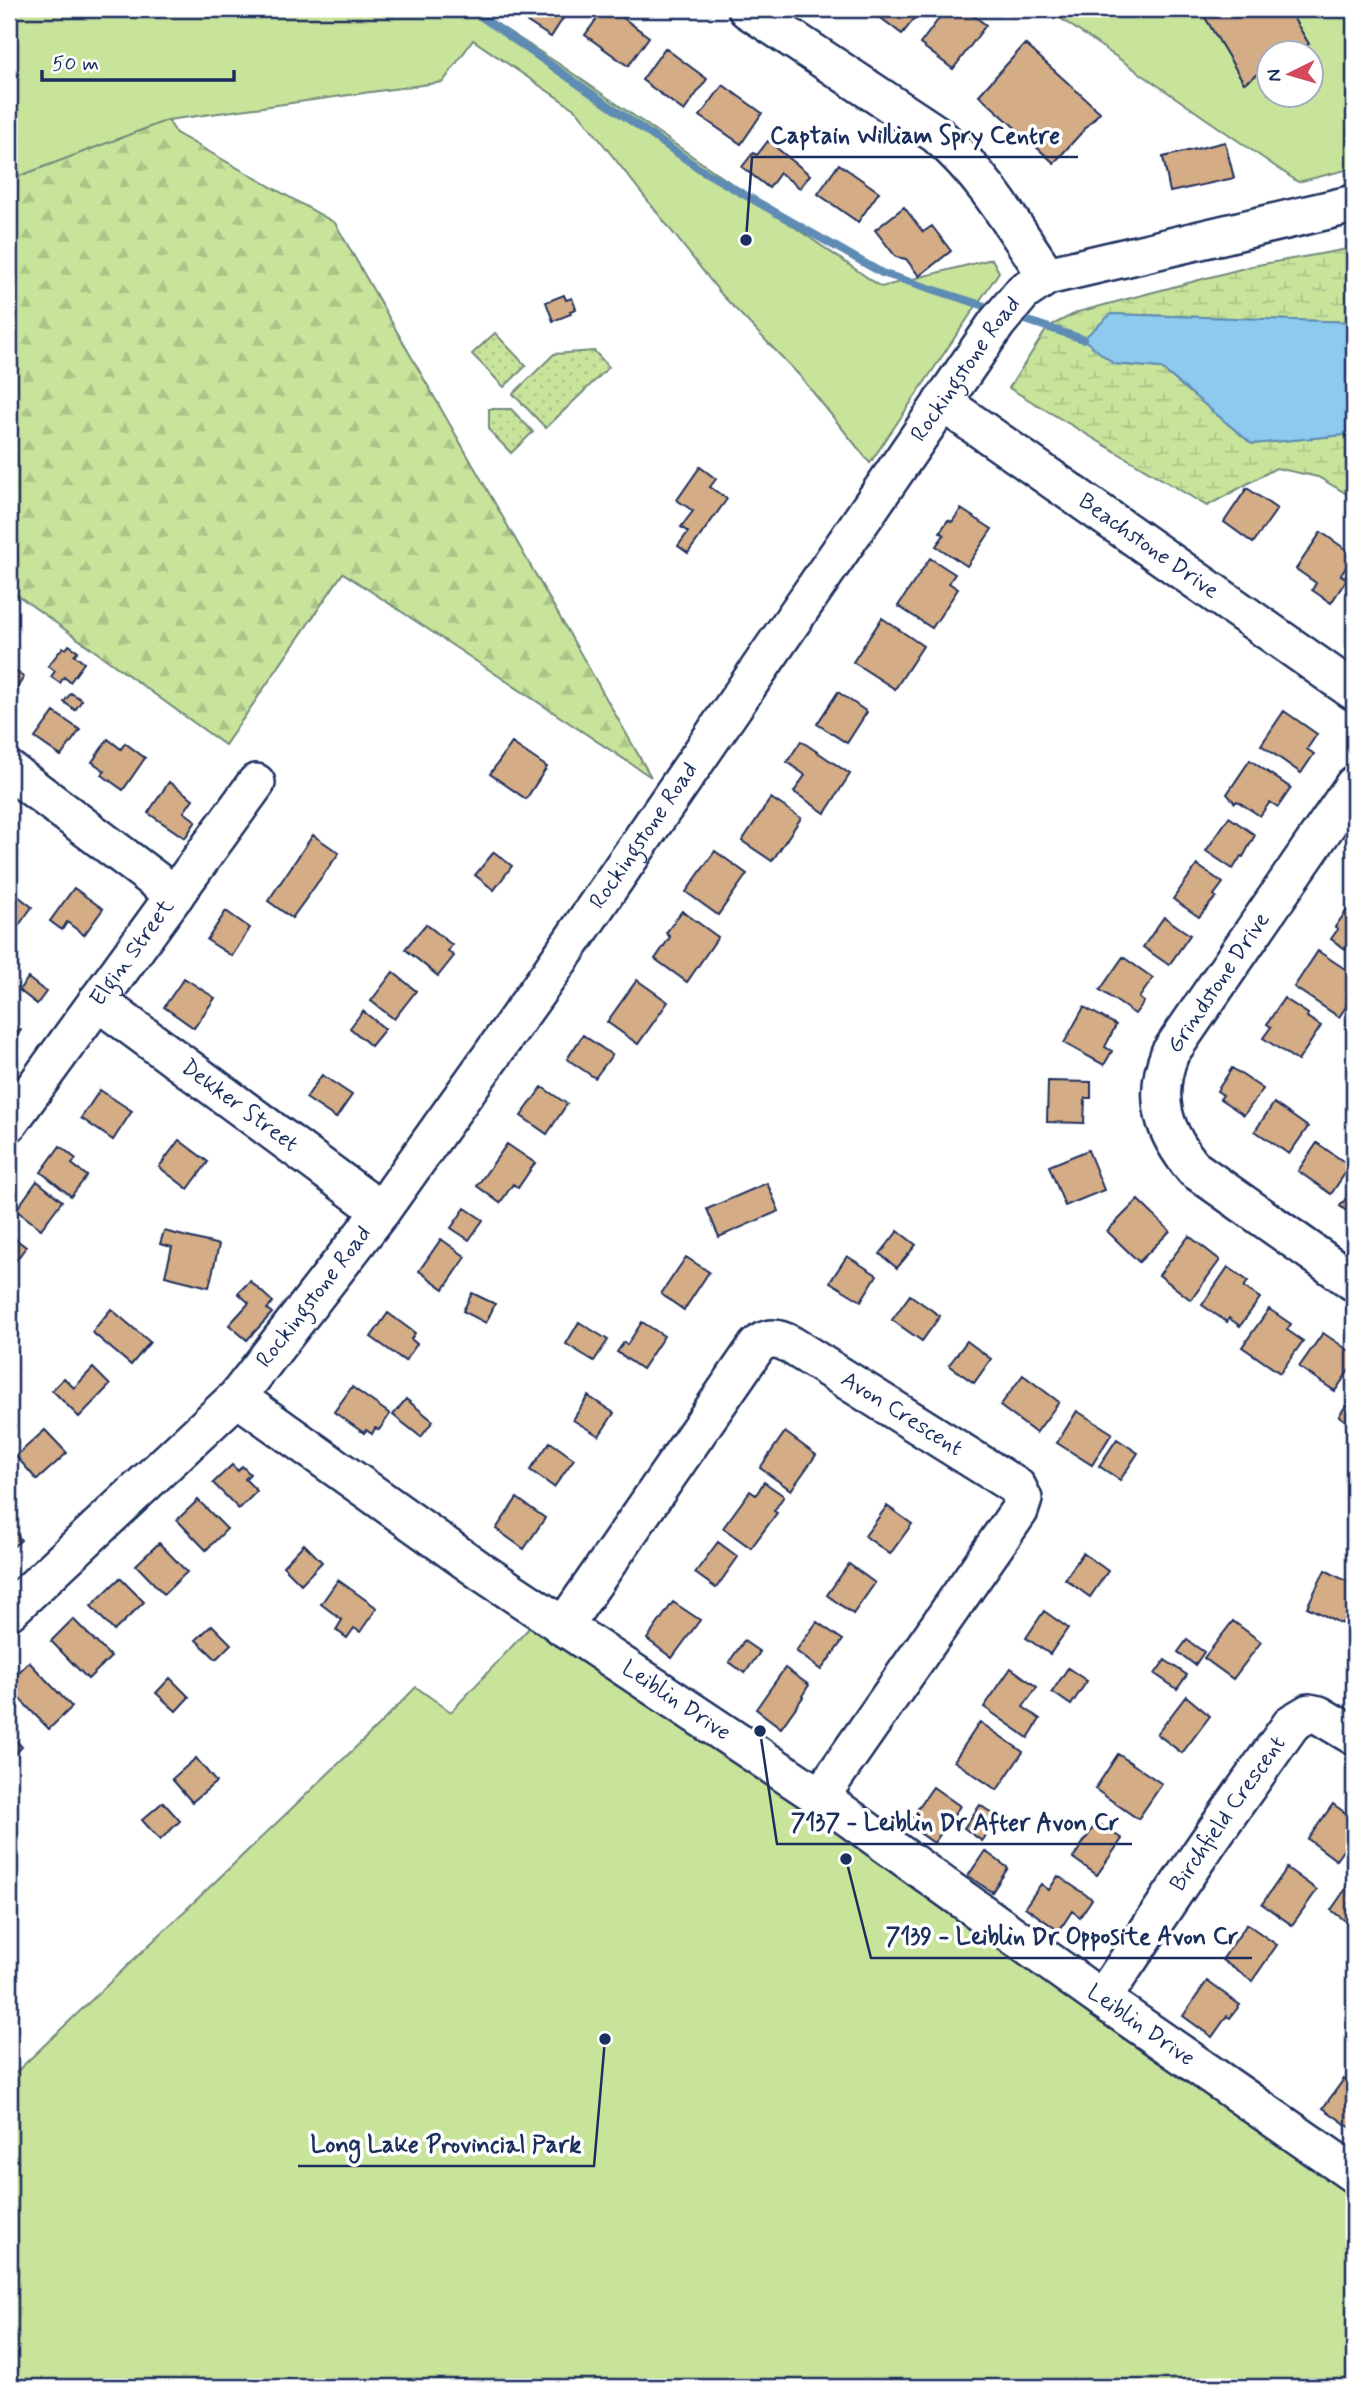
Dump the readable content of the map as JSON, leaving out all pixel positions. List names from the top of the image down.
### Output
{
  "streets": {
    "street": [
      "Rockingstone Road",
      "Beachstone Drive",
      "Elgin Street",
      "Grindstone Drive",
      "Dekker Street",
      "Avon Crescent",
      "Leiblin Drive",
      "Birchfield Crescent"
    ]
  },
  "crossings": [
    ["Rockingstone Road", "Beachstone Drive"],
    ["Rockingstone Road", "Dekker Street"],
    ["Rockingstone Road", "Leiblin Drive"],
    ["Elgin Street", "Dekker Street"],
    ["Avon Crescent", "Leiblin Drive"],
    ["Leiblin Drive", "Birchfield Crescent"]
  ],
  "places": [
    "Captain William Spry Centre",
    "7137 - Leiblin Dr After Avon Cr",
    "7139 - Leiblin Dr Opposite Avon Cr",
    "Long Lake Provincial Park"
  ],
  "scale_bar": "50 m",
  "north": "left"
}
